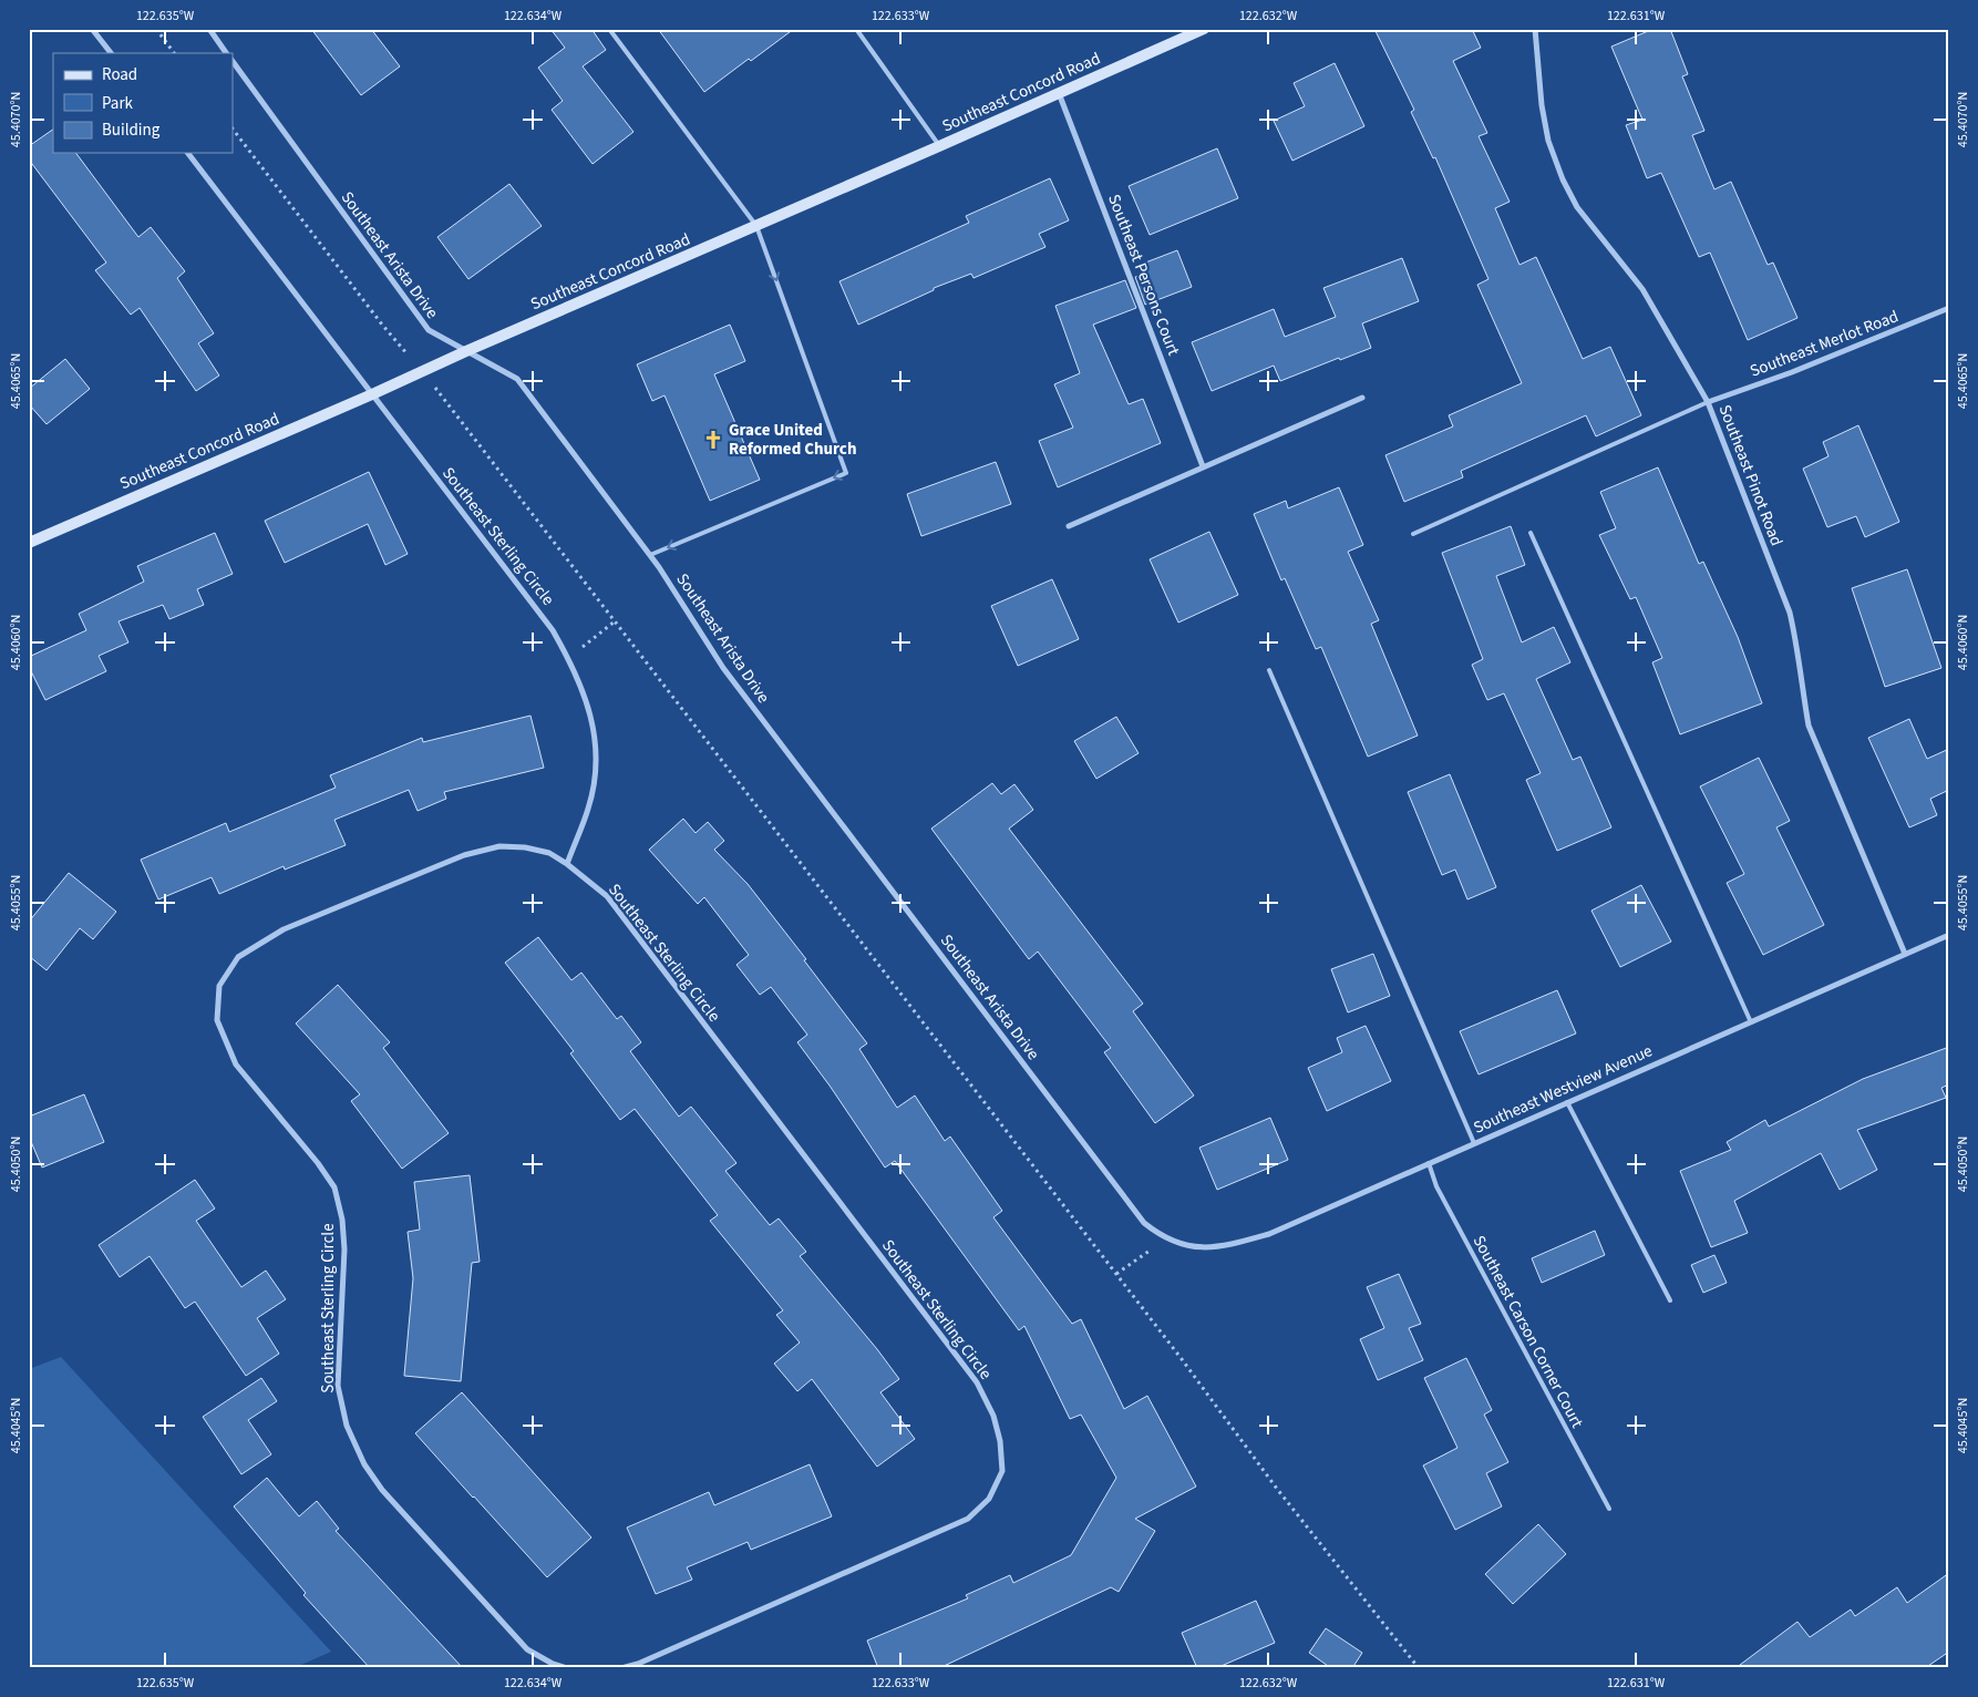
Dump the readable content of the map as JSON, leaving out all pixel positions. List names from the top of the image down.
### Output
{
  "streets": {
    "street": [
      "Southeast Concord Road",
      "Southeast Arista Drive",
      "Southeast Persons Court",
      "Southeast Merlot Road",
      "Southeast Pinot Road",
      "Southeast Sterling Circle",
      "Southeast Westview Avenue"
    ],
    "lane": ["Southeast Carson Corner Court"]
  },
  "crossings": [
    ["Southeast Concord Road", "Southeast Arista Drive"],
    ["Southeast Concord Road", "Southeast Persons Court"],
    ["Southeast Concord Road", "Southeast Sterling Circle"],
    ["Southeast Arista Drive", "Southeast Westview Avenue"],
    ["Southeast Merlot Road", "Southeast Pinot Road"],
    ["Southeast Pinot Road", "Southeast Westview Avenue"],
    ["Southeast Westview Avenue", "Southeast Carson Corner Court"]
  ],
  "places": {
    "church": ["Grace United Reformed Church"]
  },
  "legend": ["Road", "Park", "Building"],
  "coordinates": [
    "122.635°W",
    "122.634°W",
    "122.633°W",
    "122.632°W",
    "122.631°W",
    "45.4070°N",
    "45.4065°N",
    "45.4060°N",
    "45.4055°N",
    "45.4050°N",
    "45.4045°N"
  ]
}
